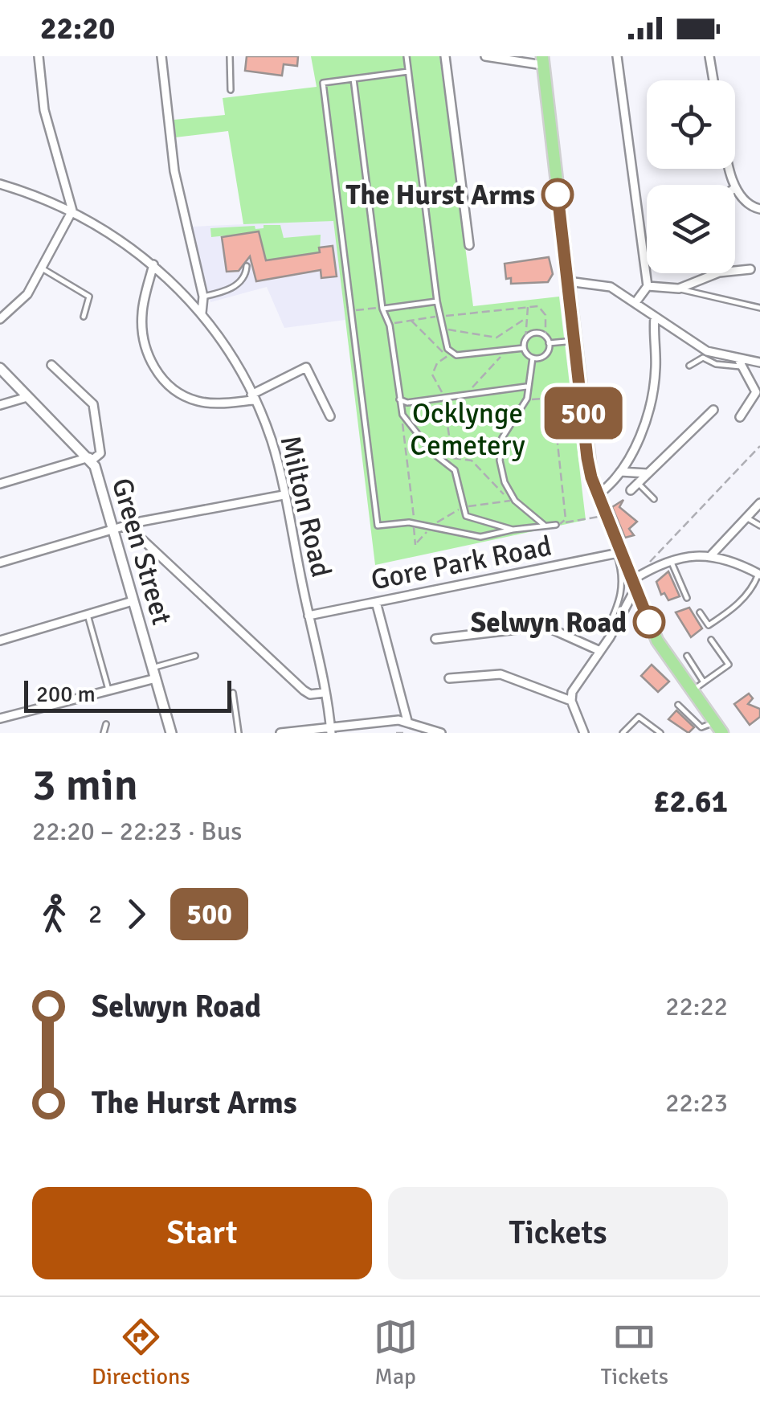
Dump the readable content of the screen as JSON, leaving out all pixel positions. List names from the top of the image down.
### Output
{
  "streets": {
    "street": ["Milton Road", "Green Street", "Gore Park Road"]
  },
  "crossings": [
    ["Milton Road", "Gore Park Road"]
  ],
  "parks": ["Ocklynge Cemetery"],
  "places": ["The Hurst Arms", "Selwyn Road"],
  "lines": ["bus line 500"],
  "scale_bar": "200 m",
  "page": {
    "status": "22:20",
    "on_map": "500",
    "scale": "200 m",
    "heading": ["3 min", "22:20 – 22:23 · Bus", "£2.61"],
    "legs": ["2", "500"],
    "list": [
      {
        "name": "Selwyn Road",
        "value": "22:22"
      },
      {
        "name": "The Hurst Arms",
        "value": "22:23"
      }
    ],
    "buttons": ["Start", "Tickets"],
    "tabs": ["Directions", "Map", "Tickets"]
  }
}
